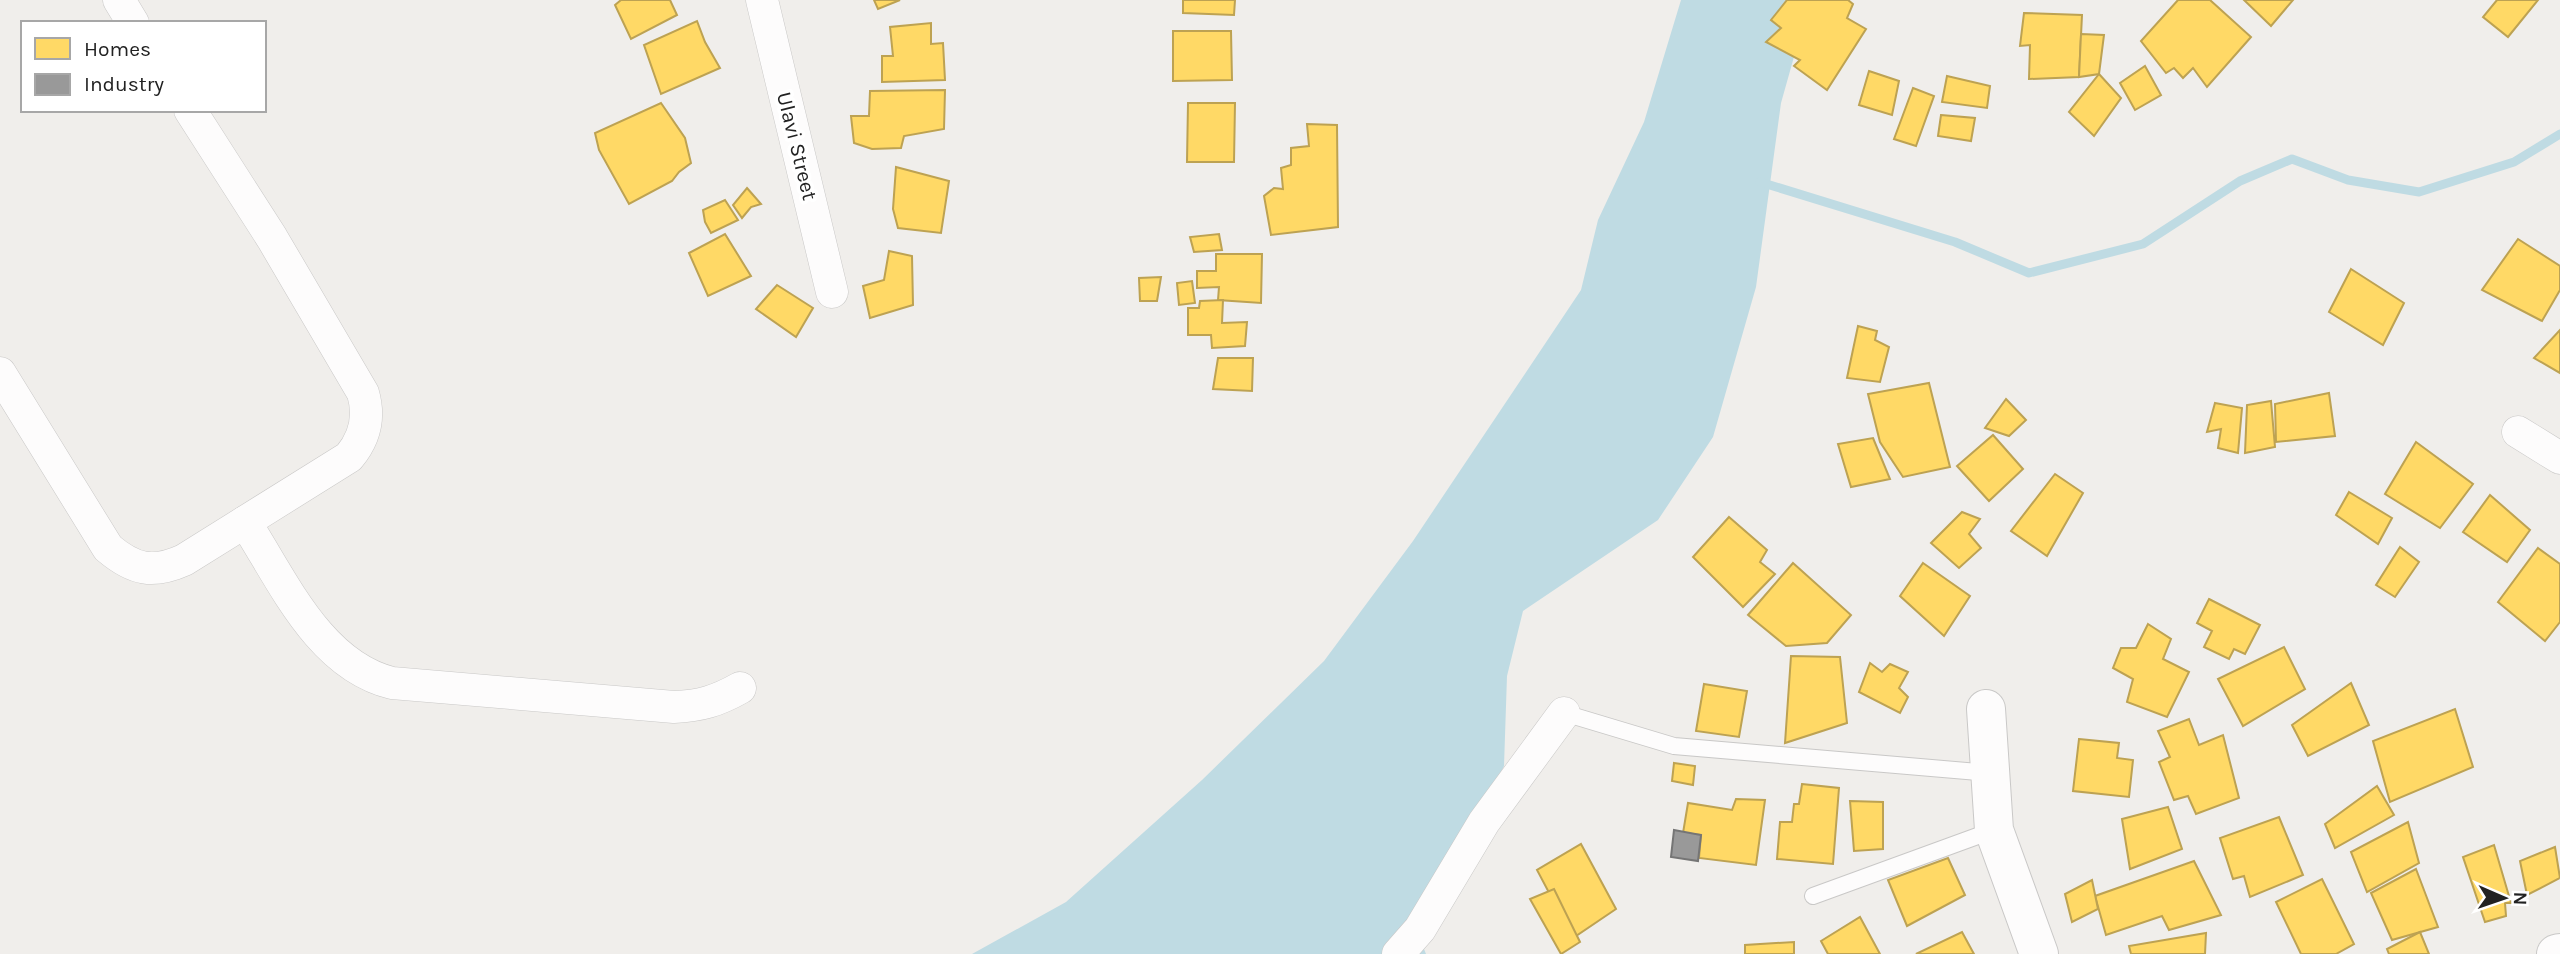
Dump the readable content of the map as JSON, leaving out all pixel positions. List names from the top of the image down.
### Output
{
  "streets": {
    "street": ["Ulavi Street"]
  },
  "legend": ["Homes", "Industry"],
  "north": "right"
}
